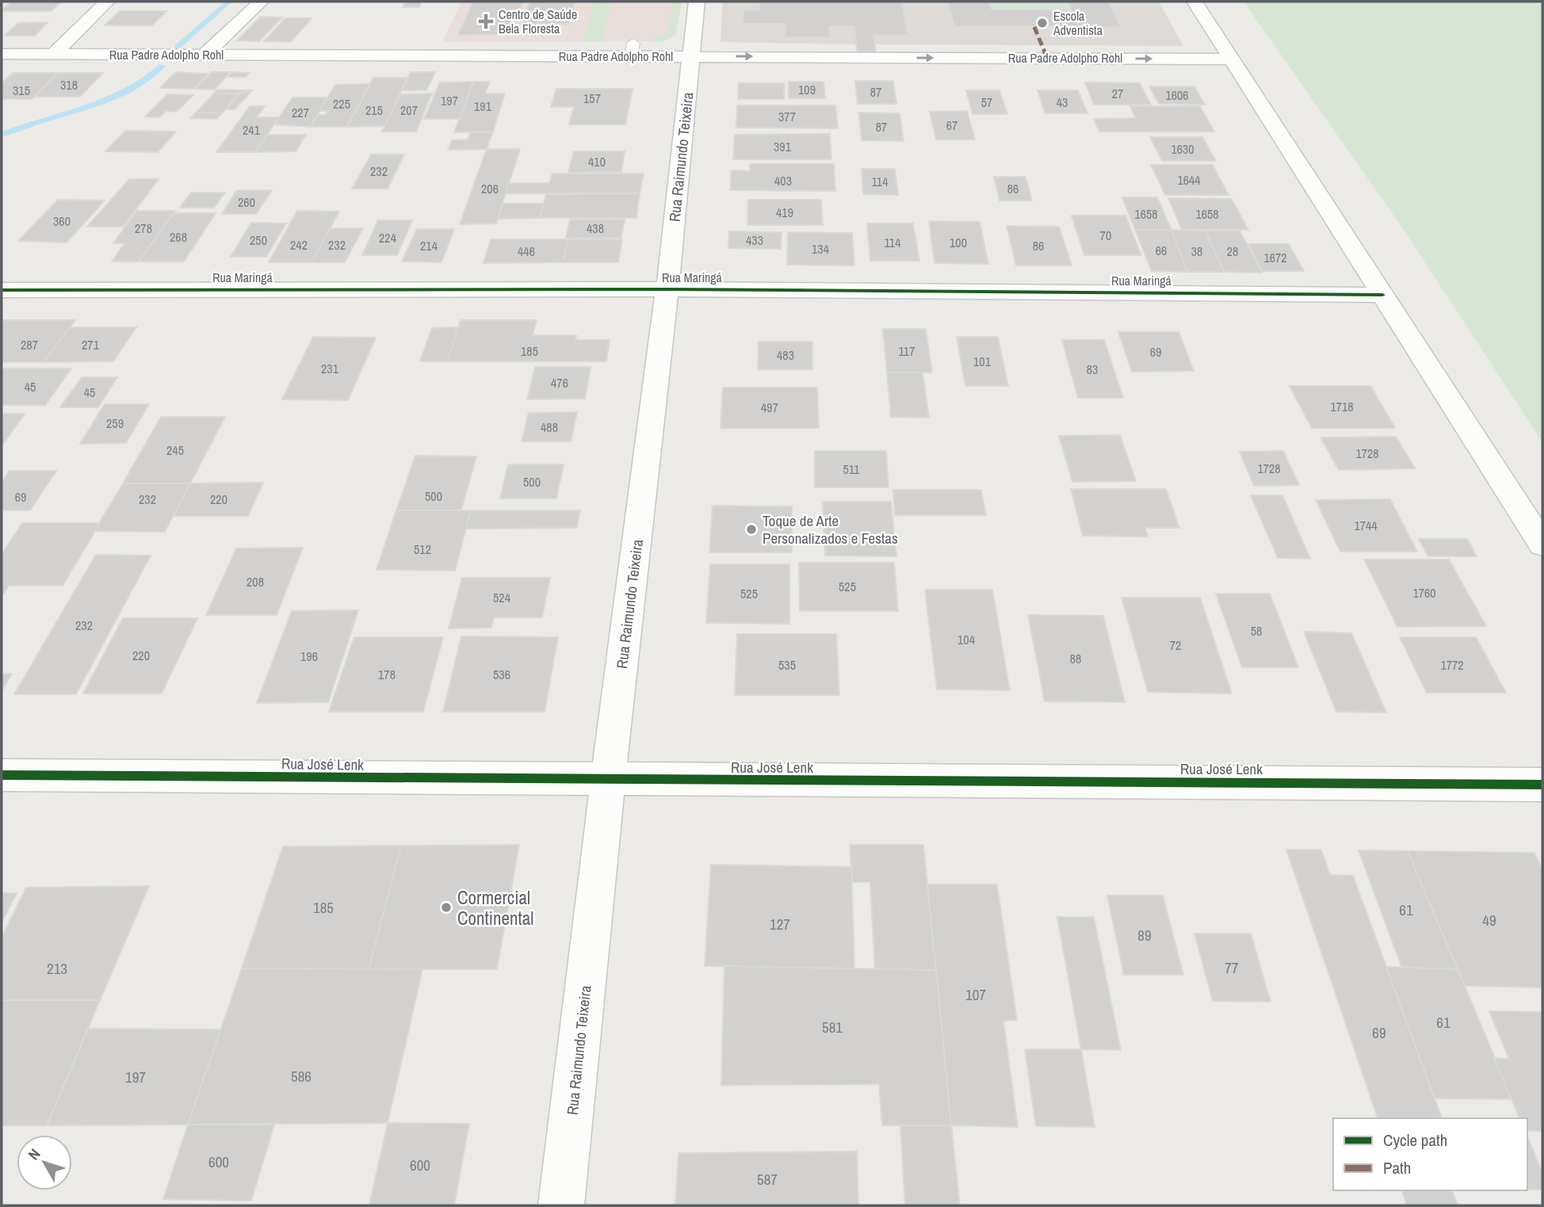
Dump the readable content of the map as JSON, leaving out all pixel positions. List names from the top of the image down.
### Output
{
  "streets": {
    "street": [
      "Rua Padre Adolpho Rohl",
      "Rua Raimundo Teixeira",
      "Rua Maringá",
      "Rua José Lenk"
    ]
  },
  "crossings": [
    ["Rua Padre Adolpho Rohl", "Rua Raimundo Teixeira"],
    ["Rua Raimundo Teixeira", "Rua Maringá"],
    ["Rua Raimundo Teixeira", "Rua José Lenk"]
  ],
  "one_way": ["Rua Padre Adolpho Rohl"],
  "places": {
    "health": ["Centro de Saúde Bela Floresta"],
    "other": ["Escola Adventista", "Toque de Arte Personalizados e Festas", "Cormercial Continental"]
  },
  "house_numbers": [
    "318",
    "109",
    "315",
    "87",
    "27",
    "1606",
    "157",
    "197",
    "57",
    "43",
    "225",
    "191",
    "215",
    "207",
    "227",
    "377",
    "67",
    "87",
    "241",
    "391",
    "1630",
    "410",
    "232",
    "1644",
    "403",
    "114",
    "206",
    "86",
    "260",
    "419",
    "1658",
    "1658",
    "360",
    "278",
    "438",
    "70",
    "268",
    "224",
    "250",
    "433",
    "114",
    "100",
    "242",
    "232",
    "214",
    "86",
    "134",
    "66",
    "446",
    "38",
    "28",
    "1672",
    "287",
    "271",
    "185",
    "117",
    "69",
    "483",
    "101",
    "231",
    "83",
    "476",
    "45",
    "45",
    "1718",
    "497",
    "259",
    "488",
    "245",
    "1728",
    "1728",
    "511",
    "500",
    "500",
    "69",
    "232",
    "220",
    "1744",
    "512",
    "208",
    "525",
    "1760",
    "525",
    "524",
    "232",
    "58",
    "104",
    "72",
    "220",
    "196",
    "88",
    "535",
    "1772",
    "178",
    "536",
    "185",
    "61",
    "49",
    "127",
    "89",
    "77",
    "213",
    "107",
    "61",
    "581",
    "69",
    "586",
    "197",
    "600",
    "600",
    "587"
  ],
  "legend": ["Cycle path", "Path"],
  "north": "top left"
}
